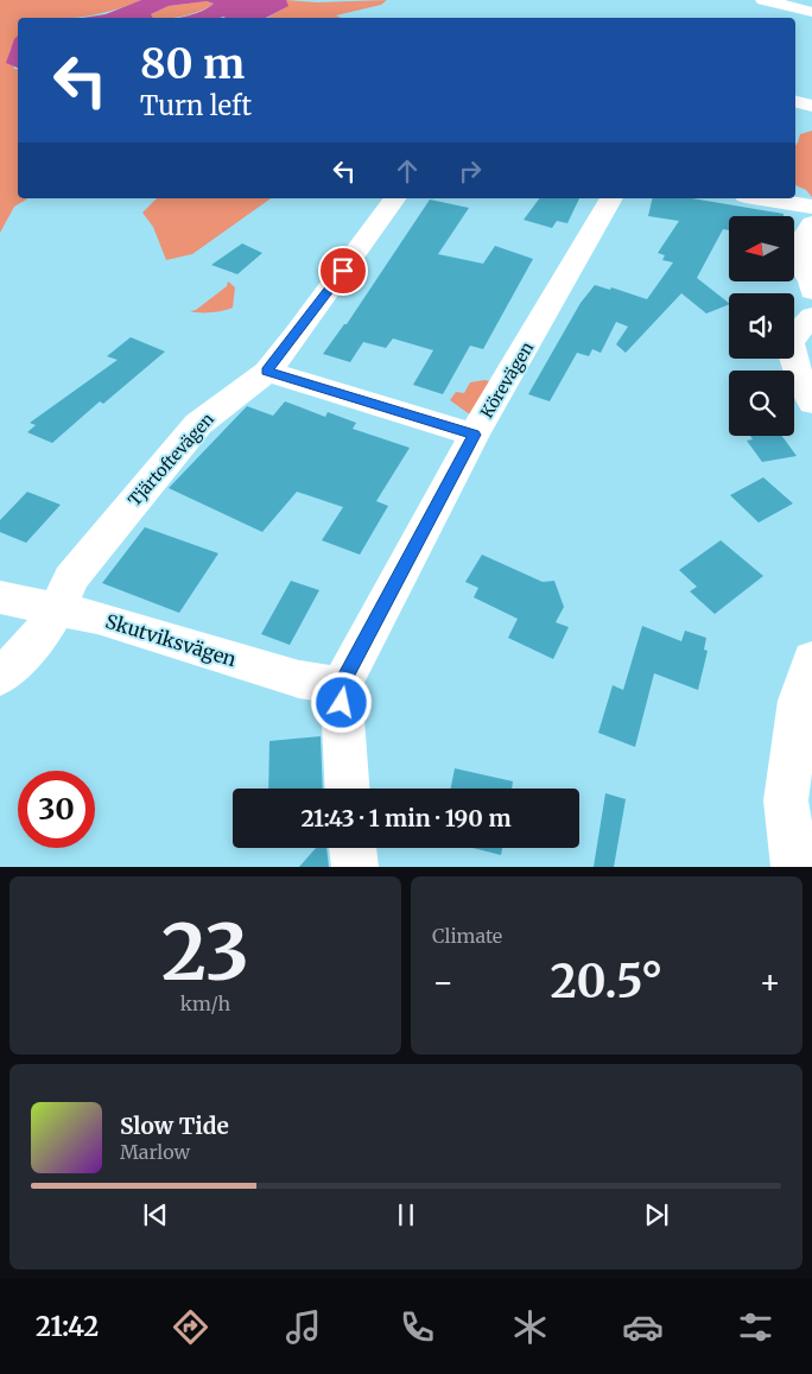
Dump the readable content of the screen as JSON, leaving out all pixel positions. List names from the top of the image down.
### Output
{
  "streets": {
    "street": ["Körevägen", "Tjärtoftevägen", "Skutviksvägen"]
  },
  "crossings": [
    ["Körevägen", "Skutviksvägen"],
    ["Tjärtoftevägen", "Skutviksvägen"]
  ],
  "north": "left",
  "page": {
    "turn": ["80 m", "Turn left"],
    "limit": "30",
    "trip": "21:43 · 1 min · 190 m",
    "tile": [
      ["23", "km/h"],
      "Climate"
    ],
    "heat": ["−", "20.5°", "+"],
    "song": ["Slow Tide", "Marlow"],
    "tabs": "21:42"
  }
}
